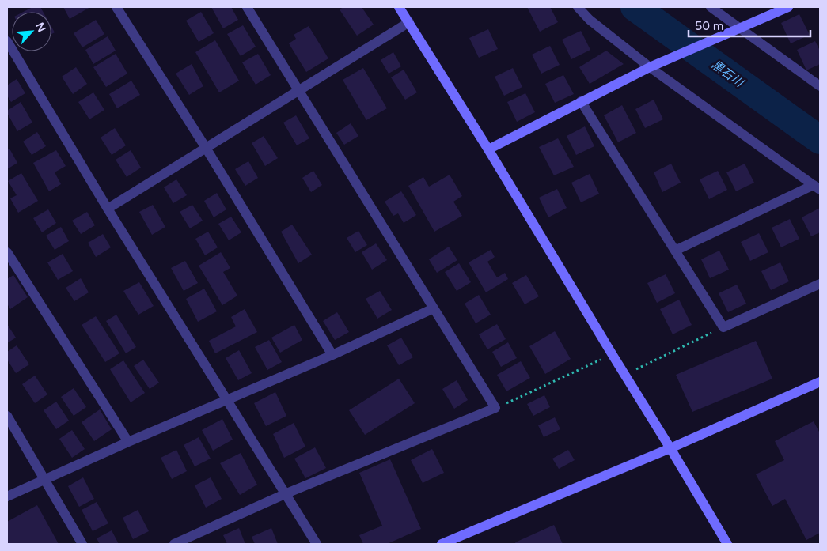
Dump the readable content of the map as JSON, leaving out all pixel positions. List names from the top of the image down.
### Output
{
  "water": ["黒石川"],
  "scale_bar": "50 m",
  "north": "top right"
}
